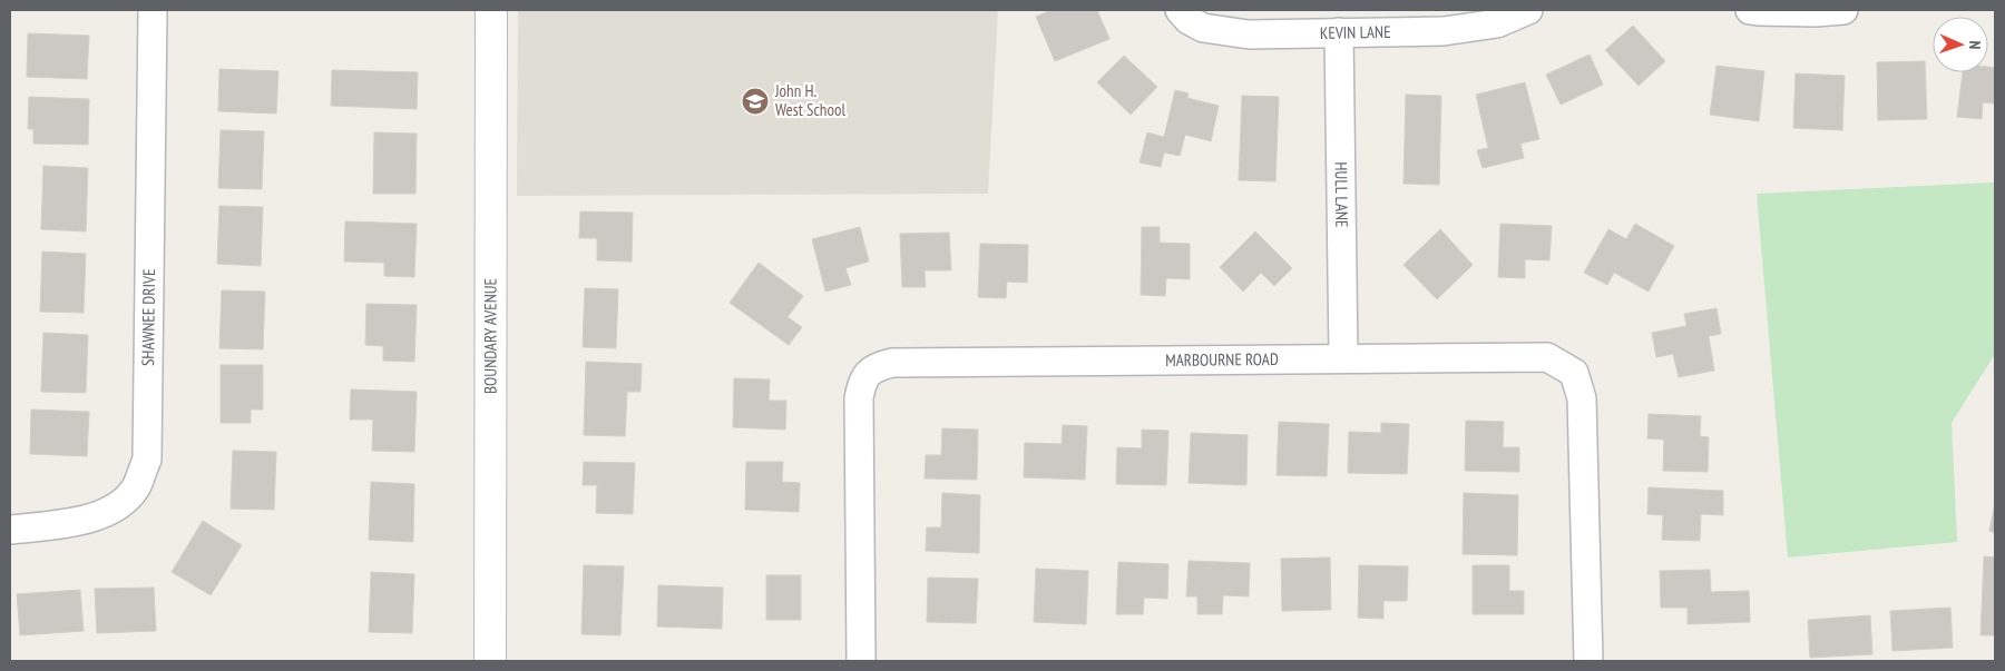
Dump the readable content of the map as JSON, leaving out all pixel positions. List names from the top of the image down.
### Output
{
  "streets": {
    "main road": ["BOUNDARY AVENUE"],
    "street": [
      "KEVIN LANE",
      "HULL LANE",
      "SHAWNEE DRIVE",
      "MARBOURNE ROAD"
    ]
  },
  "crossings": [
    ["KEVIN LANE", "HULL LANE"],
    ["HULL LANE", "MARBOURNE ROAD"]
  ],
  "places": {
    "school or university": ["John H. West School"]
  },
  "north": "right"
}
